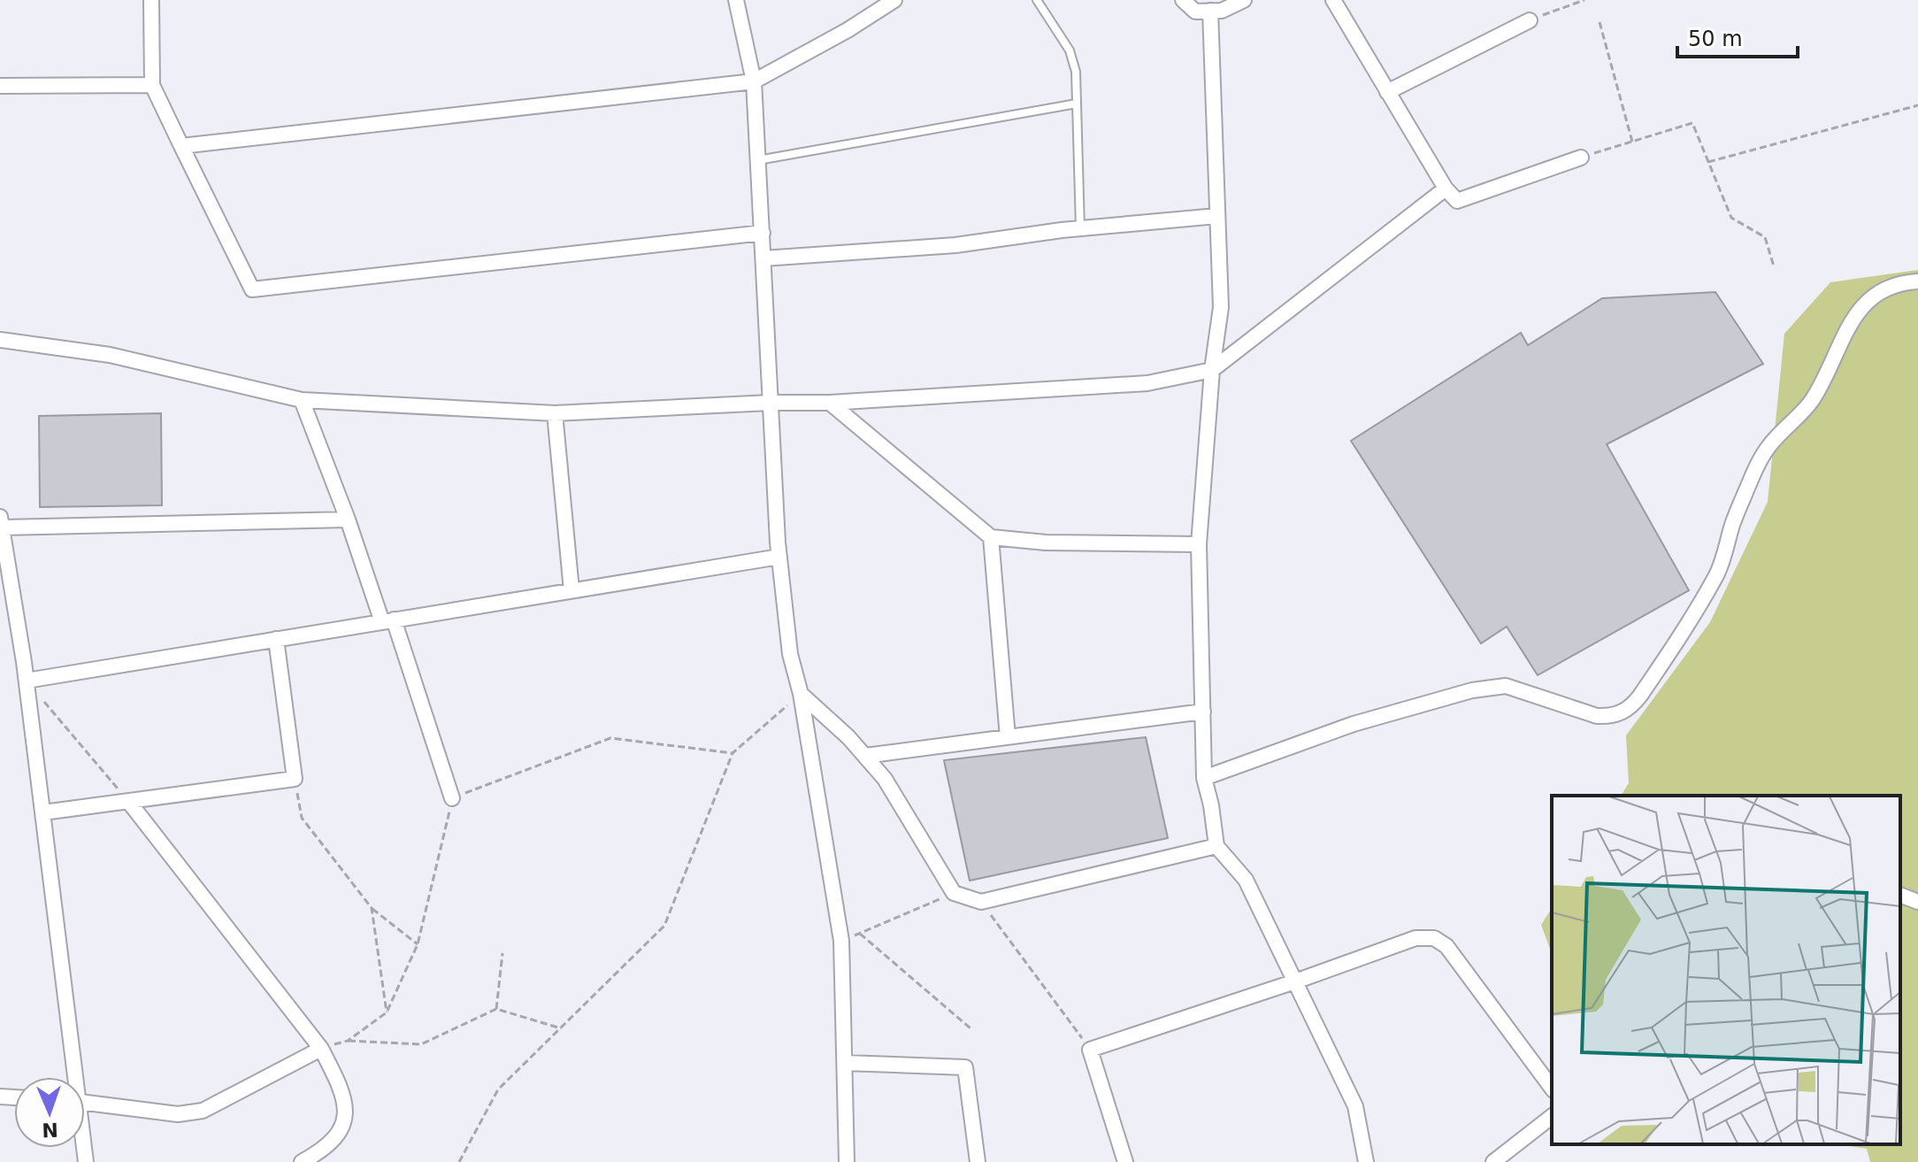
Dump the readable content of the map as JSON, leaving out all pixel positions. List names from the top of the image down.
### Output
{
  "scale_bar": "50 m",
  "north": "bottom"
}
